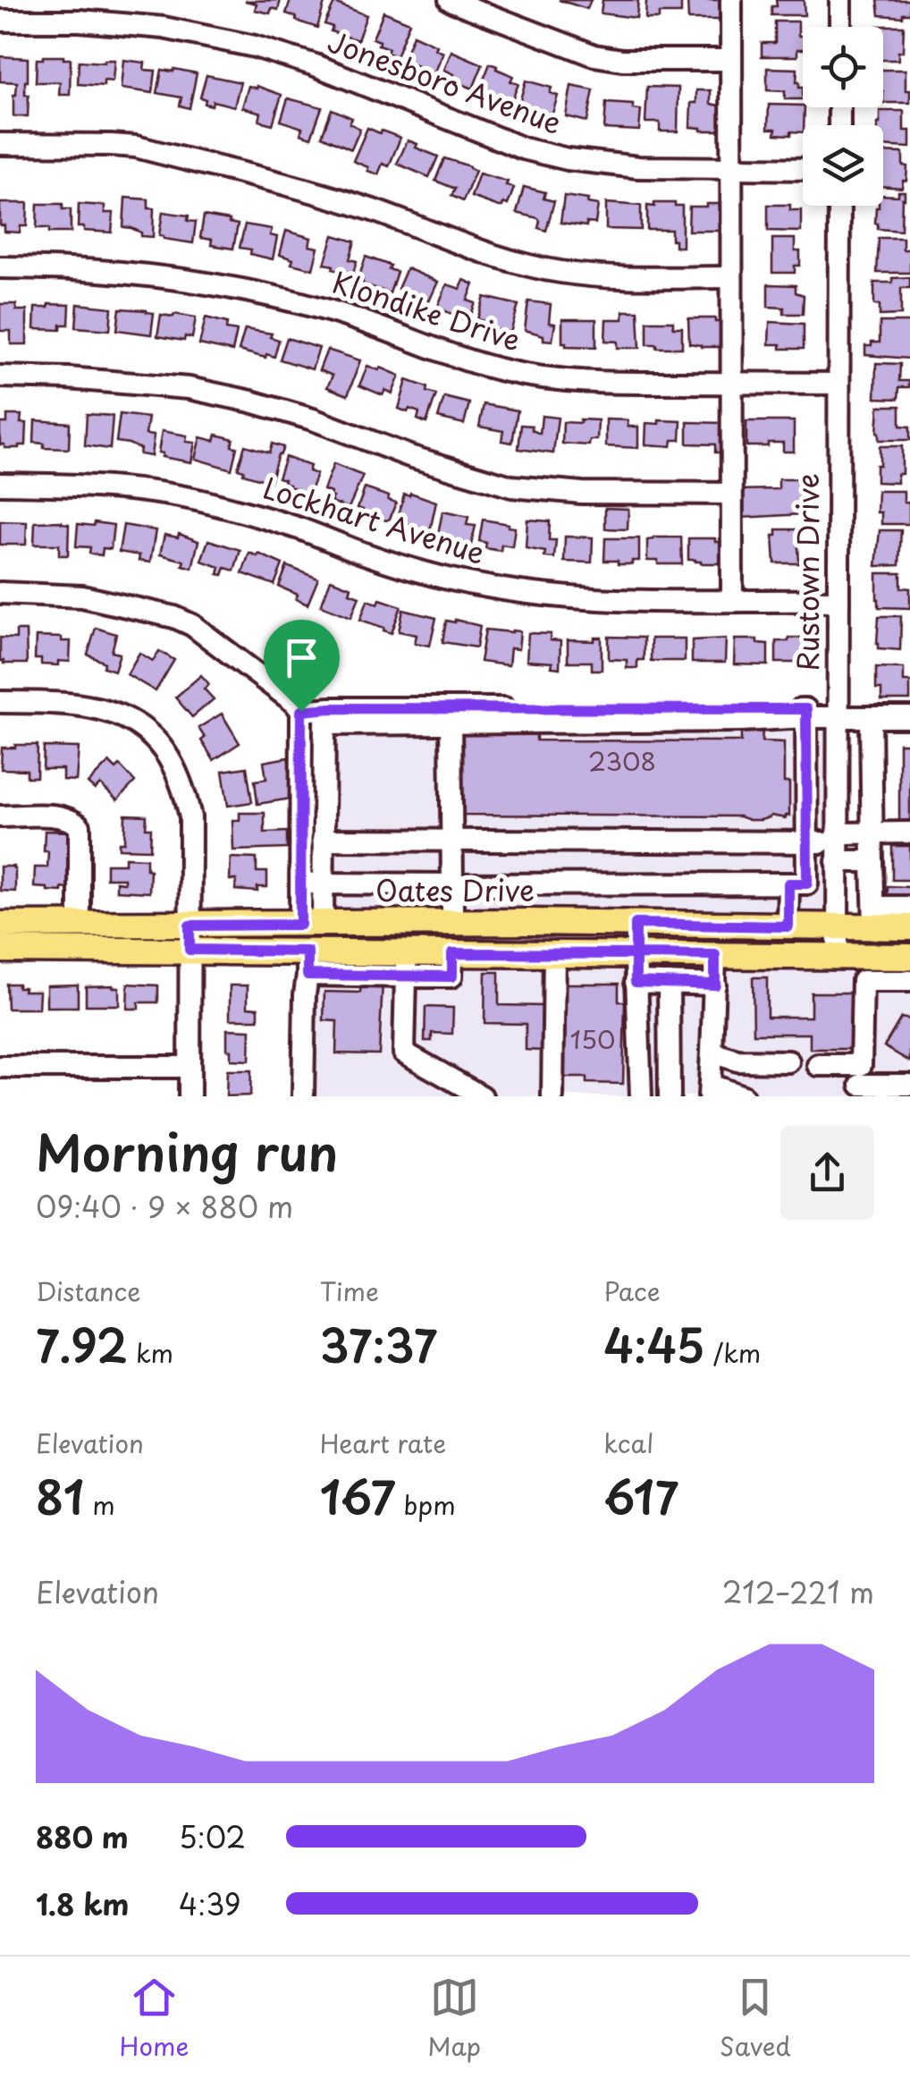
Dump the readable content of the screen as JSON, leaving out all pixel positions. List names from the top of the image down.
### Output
{
  "streets": {
    "main road": ["Oates Drive"],
    "street": [
      "Jonesboro Avenue",
      "Klondike Drive",
      "Lockhart Avenue",
      "Rustown Drive"
    ]
  },
  "crossings": [
    ["Klondike Drive", "Rustown Drive"],
    ["Lockhart Avenue", "Rustown Drive"],
    ["Rustown Drive", "Oates Drive"]
  ],
  "house_numbers": ["2308", "150"],
  "page": {
    "heading": ["Morning run", "09:40 · 9 × 880 m"],
    "stats": [
      ["Distance", "7.92 km"],
      ["Time", "37:37"],
      ["Pace", "4:45 /km"],
      ["Elevation", "81 m"],
      ["Heart rate", "167 bpm"],
      ["kcal", "617"]
    ],
    "chart": ["Elevation", "212–221 m"],
    "list": [
      {
        "name": "880 m",
        "note": "5:02"
      },
      {
        "name": "1.8 km",
        "note": "4:39"
      }
    ],
    "tabs": ["Home", "Map", "Saved"]
  }
}
